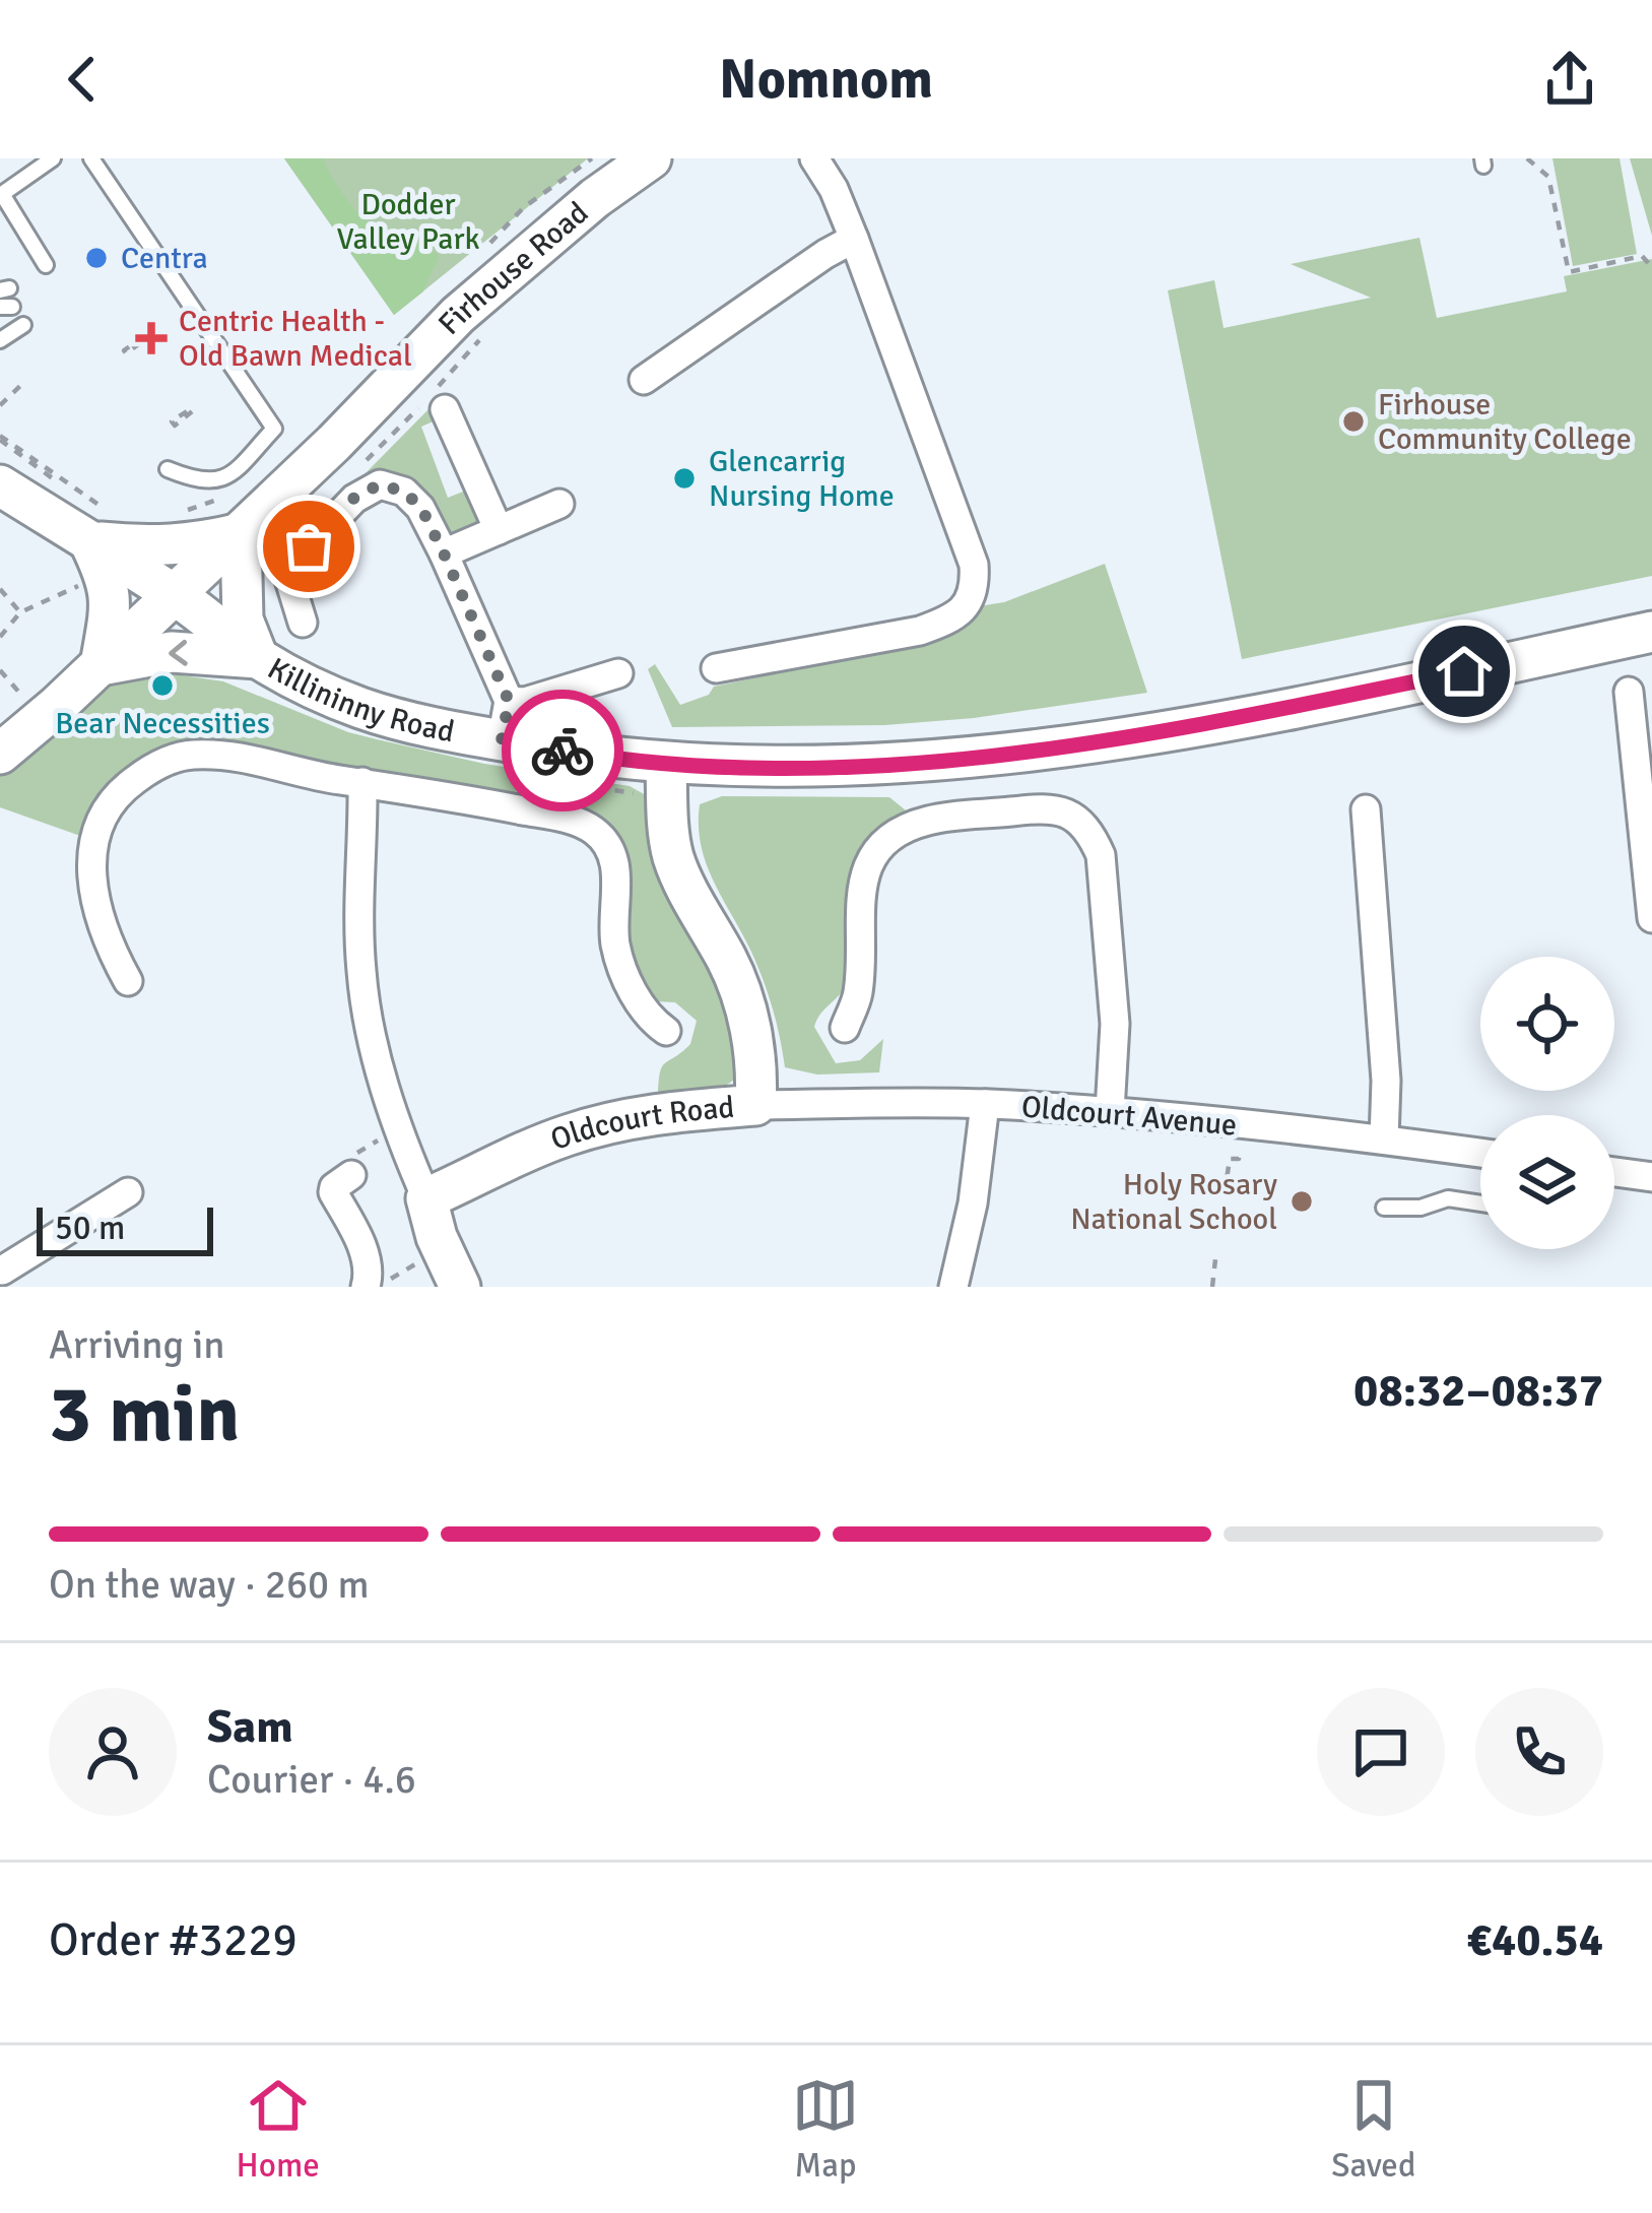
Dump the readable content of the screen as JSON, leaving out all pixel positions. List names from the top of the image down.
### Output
{
  "streets": {
    "main road": ["Firhouse Road", "Killininny Road", "Oldcourt Road"],
    "street": ["Oldcourt Avenue"]
  },
  "crossings": [
    ["Firhouse Road", "Killininny Road"],
    ["Killininny Road", "Oldcourt Road"],
    ["Oldcourt Avenue", "Oldcourt Road"]
  ],
  "parks": ["Dodder Valley Park"],
  "places": {
    "other": [
      "Centra",
      "Firhouse Community College",
      "Glencarrig Nursing Home",
      "Bear Necessities",
      "Holy Rosary National School"
    ],
    "health": ["Centric Health - Old Bawn Medical"]
  },
  "scale_bar": "50 m",
  "page": {
    "header": "Nomnom",
    "scale": "50 m",
    "heading": ["3 min", "Arriving in", "08:32–08:37"],
    "panel": [
      "Sam",
      "Courier · 4.6",
      "Order #3229",
      "€40.54"
    ],
    "bar": "On the way · 260 m",
    "tabs": ["Home", "Map", "Saved"]
  }
}
